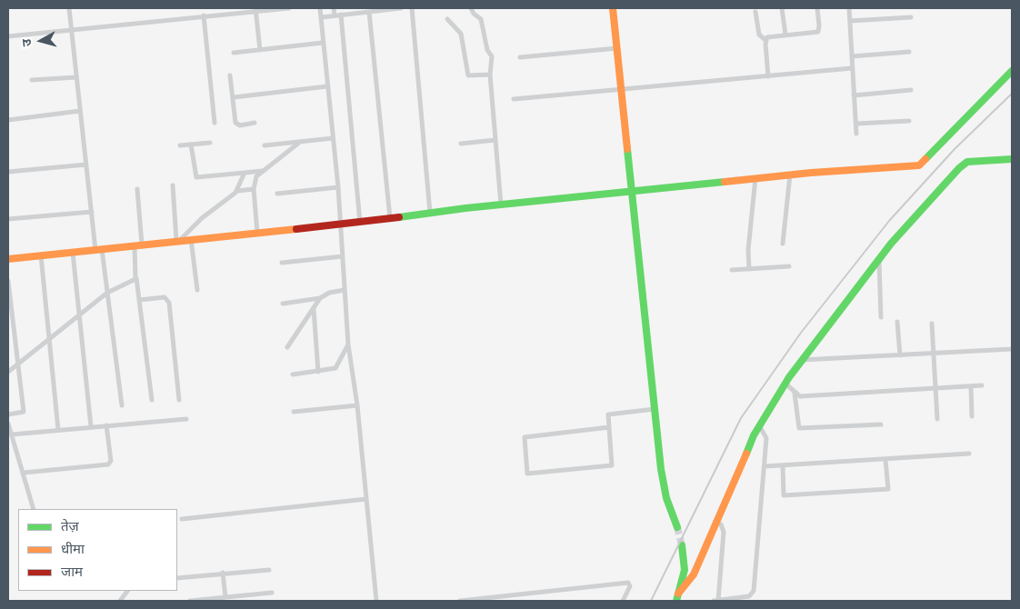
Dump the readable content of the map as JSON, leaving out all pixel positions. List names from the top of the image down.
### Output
{
  "legend": ["तेज़", "धीमा", "जाम"],
  "north": "left"
}
